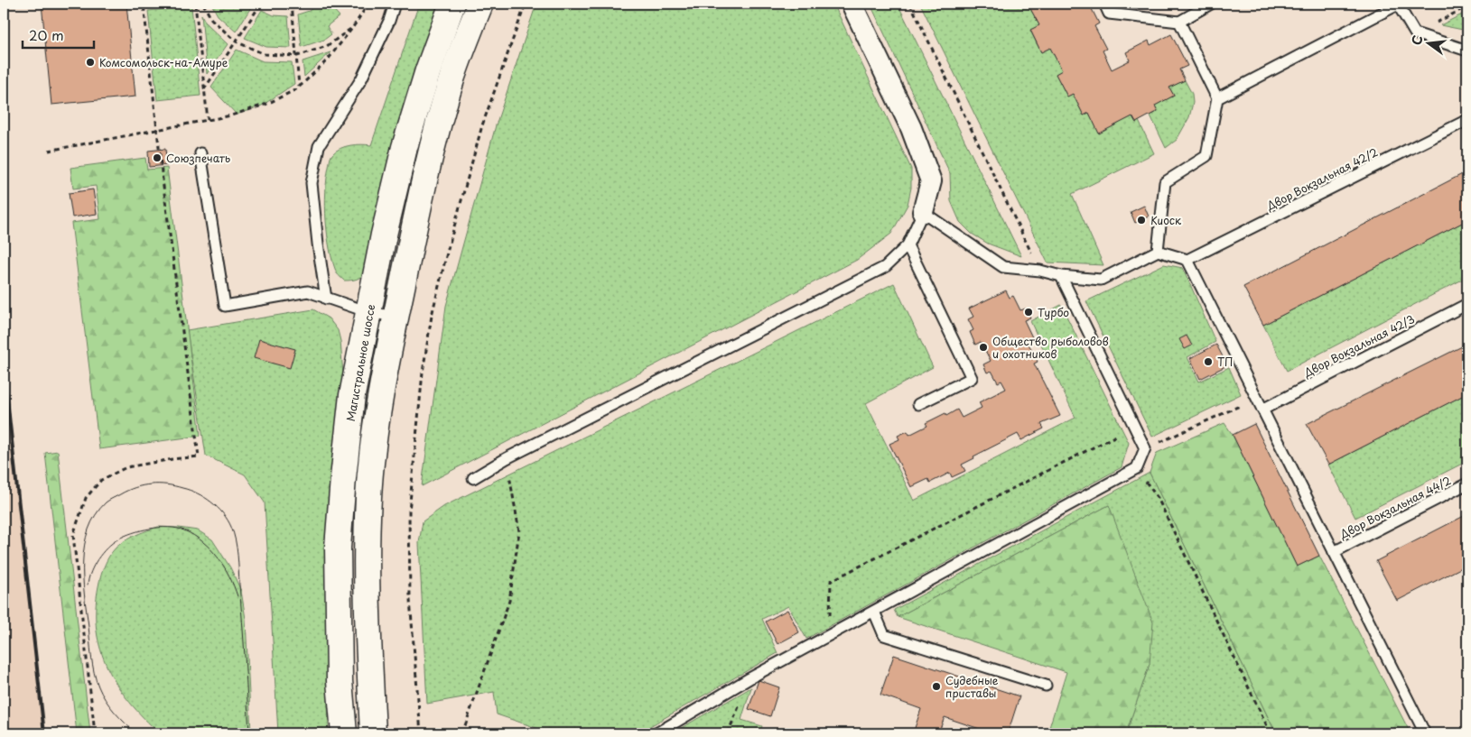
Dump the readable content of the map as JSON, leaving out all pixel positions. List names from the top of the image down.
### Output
{
  "streets": {
    "main road": ["Магистральное шоссе"],
    "lane": ["Двор Вокзальная 42/2", "Двор Вокзальная 42/3", "Двор Вокзальная 44/2"]
  },
  "places": [
    "Комсомольск-на-Амуре",
    "Союзпечать",
    "Киоск",
    "Турбо",
    "Общество рыболовов и охотников",
    "ТП",
    "Судебные приставы"
  ],
  "scale_bar": "20 m",
  "north": "left"
}
